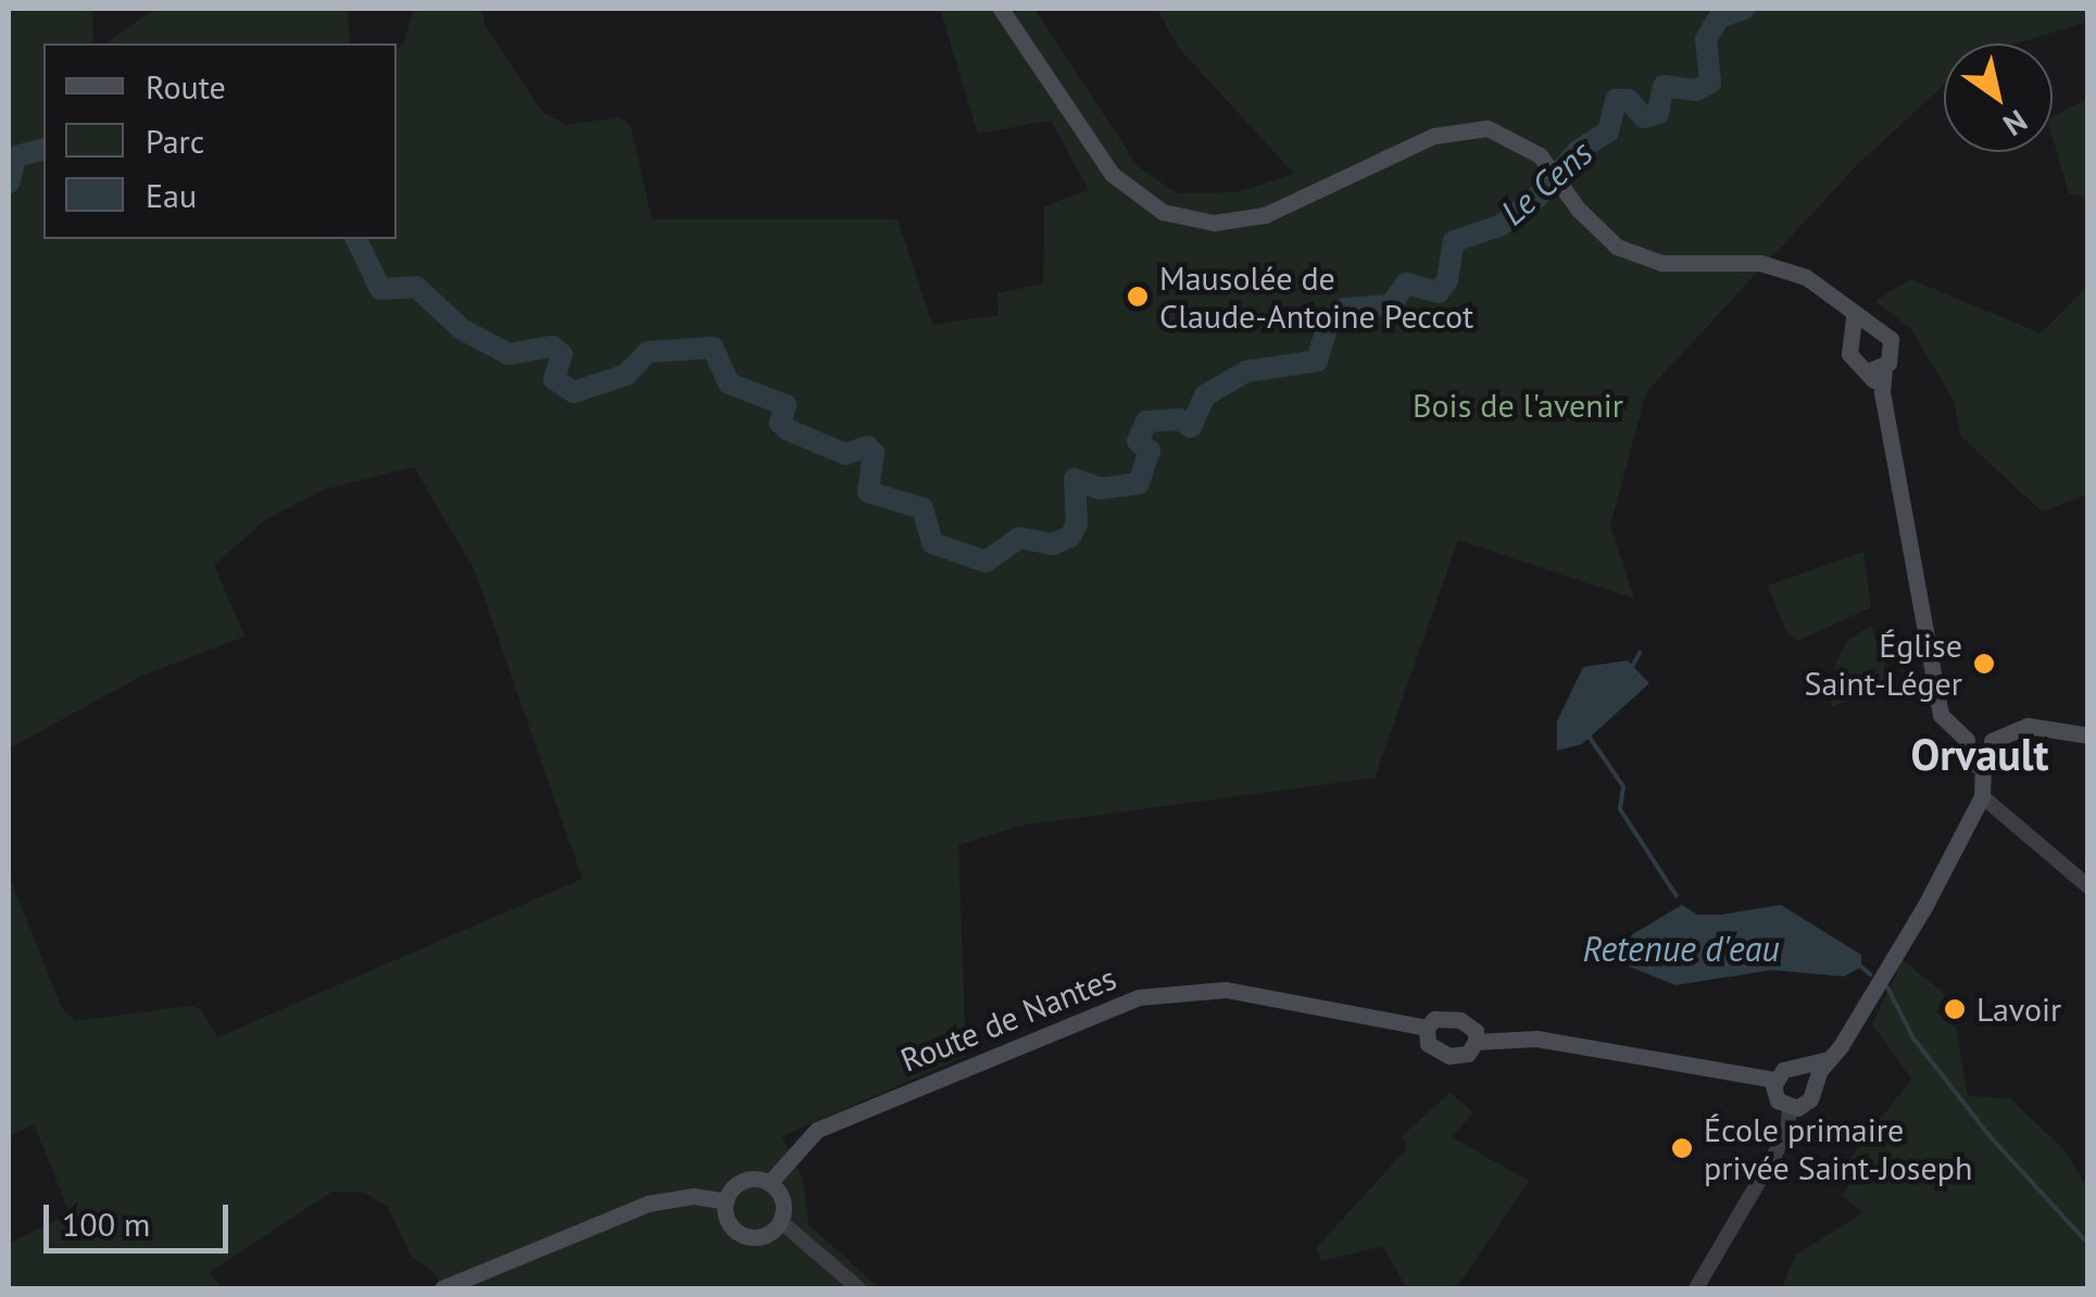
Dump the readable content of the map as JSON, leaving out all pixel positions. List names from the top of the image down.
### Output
{
  "streets": {
    "main road": ["Route de Nantes"]
  },
  "districts": ["Orvault"],
  "water": ["Le Cens", "Retenue d'eau"],
  "parks": ["Bois de l'avenir"],
  "places": [
    "Mausolée de Claude-Antoine Peccot",
    "Église Saint-Léger",
    "Lavoir",
    "École primaire privée Saint-Joseph"
  ],
  "legend": ["Route", "Parc", "Eau"],
  "scale_bar": "100 m",
  "north": "bottom right"
}
